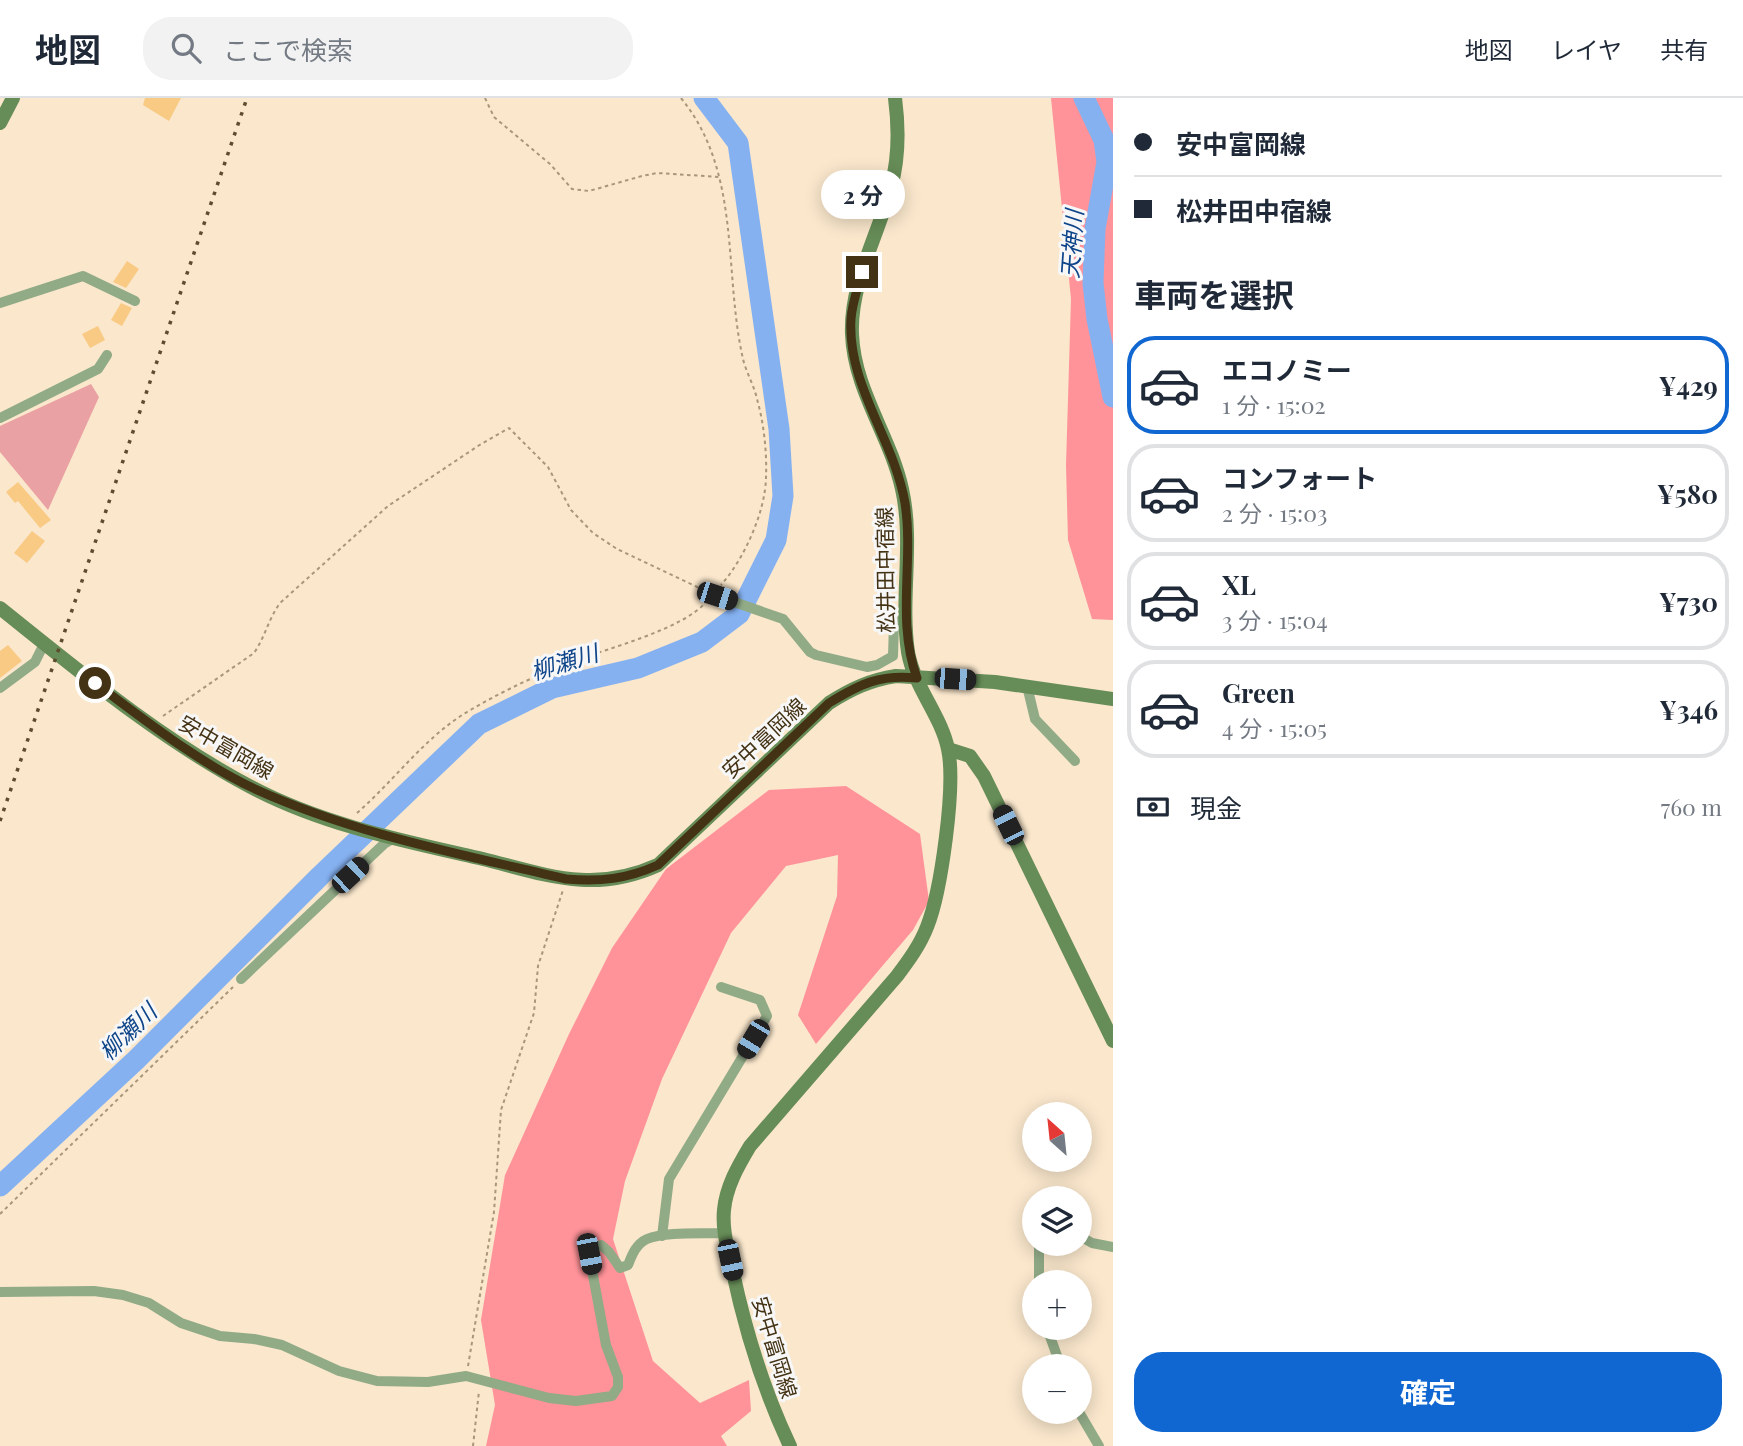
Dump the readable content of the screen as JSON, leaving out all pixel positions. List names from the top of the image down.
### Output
{
  "streets": {
    "main road": ["松井田中宿線", "安中富岡線"]
  },
  "crossings": [
    ["松井田中宿線", "安中富岡線"]
  ],
  "water": ["天神川", "柳瀬川"],
  "north": "top left",
  "page": {
    "header": "地図",
    "search": "ここで検索",
    "nav": ["地図", "レイヤ", "共有"],
    "banner": ["安中富岡線", "松井田中宿線"],
    "bubble": "2 分",
    "heading": "車両を選択",
    "list": [
      {
        "name": "エコノミー",
        "note": "1 分 · 15:02",
        "value": "¥429"
      },
      {
        "name": "コンフォート",
        "note": "2 分 · 15:03",
        "value": "¥580"
      },
      {
        "name": "XL",
        "note": "3 分 · 15:04",
        "value": "¥730"
      },
      {
        "name": "Green",
        "note": "4 分 · 15:05",
        "value": "¥346"
      }
    ],
    "pay": ["現金", "760 m"],
    "map_buttons": ["+", "−"],
    "buttons": "確定"
  }
}
